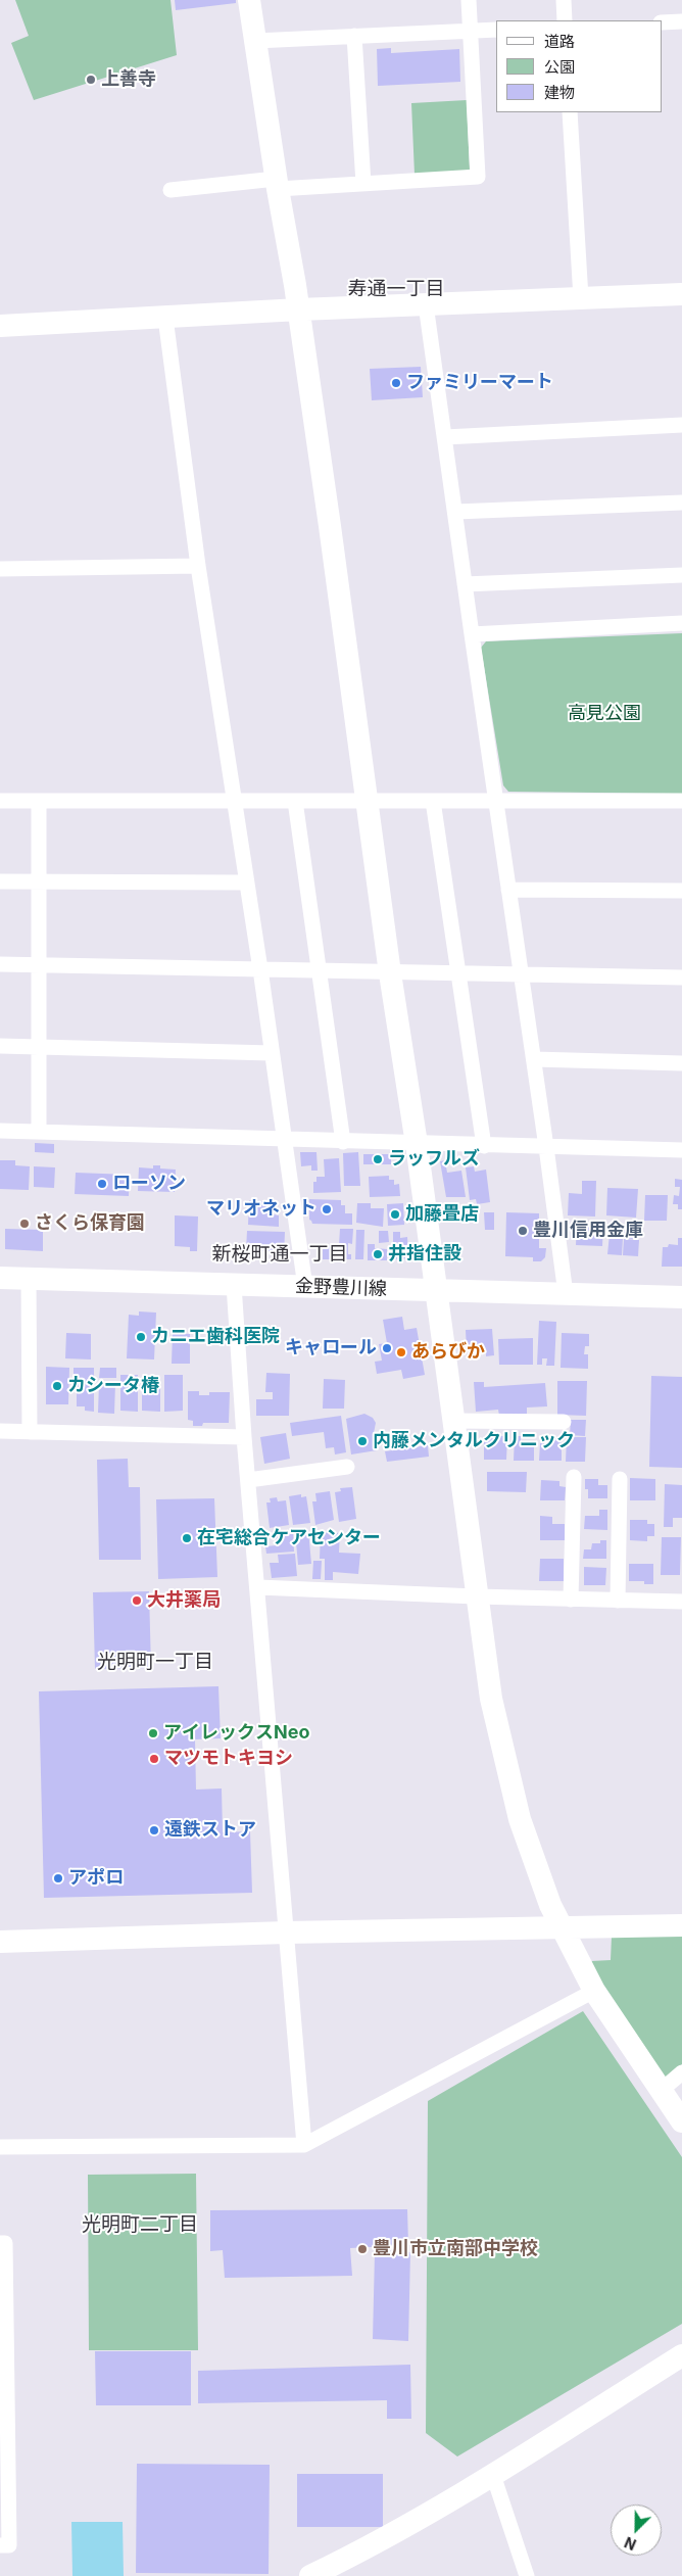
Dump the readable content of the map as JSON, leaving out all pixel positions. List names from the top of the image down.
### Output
{
  "streets": {
    "street": ["金野豊川線"]
  },
  "districts": [
    "寿通一丁目",
    "新桜町通一丁目",
    "光明町一丁目",
    "光明町二丁目"
  ],
  "parks": ["高見公園"],
  "places": [
    "上善寺",
    "ファミリーマート",
    "ラッフルズ",
    "ローソン",
    "マリオネット",
    "加藤畳店",
    "さくら保育園",
    "豊川信用金庫",
    "井指住設",
    "カニエ歯科医院",
    "キャロール",
    "あらびか",
    "カシータ椿",
    "内藤メンタルクリニック",
    "在宅総合ケアセンター",
    "大井薬局",
    "アイレックスNeo",
    "マツモトキヨシ",
    "遠鉄ストア",
    "アポロ",
    "豊川市立南部中学校"
  ],
  "legend": ["道路", "公園", "建物"],
  "north": "bottom left"
}
